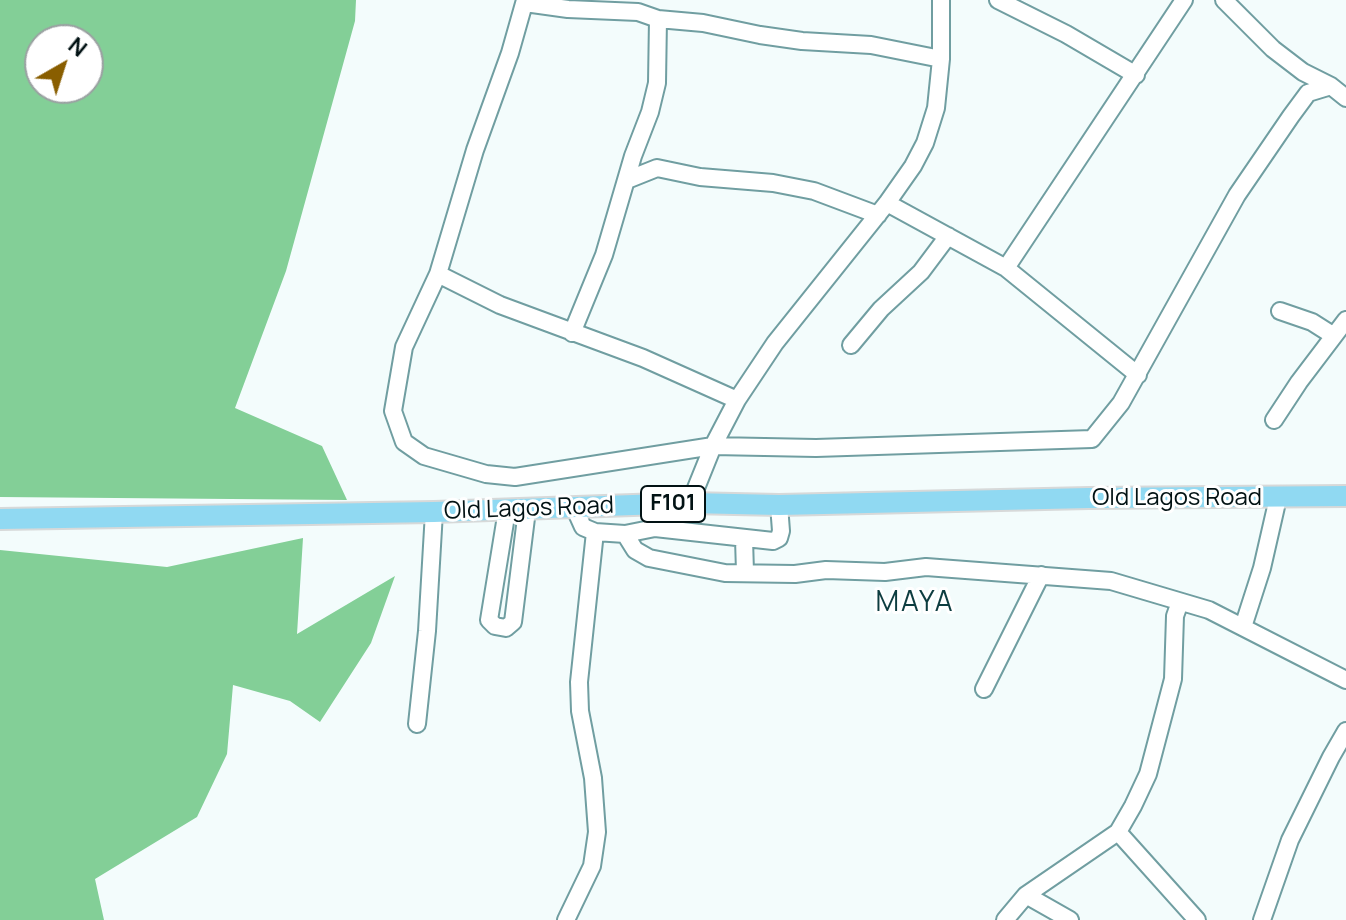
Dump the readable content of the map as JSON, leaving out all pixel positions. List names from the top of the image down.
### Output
{
  "streets": {
    "main road": ["Old Lagos Road", "F101"]
  },
  "districts": ["MAYA"],
  "north": "top right"
}
